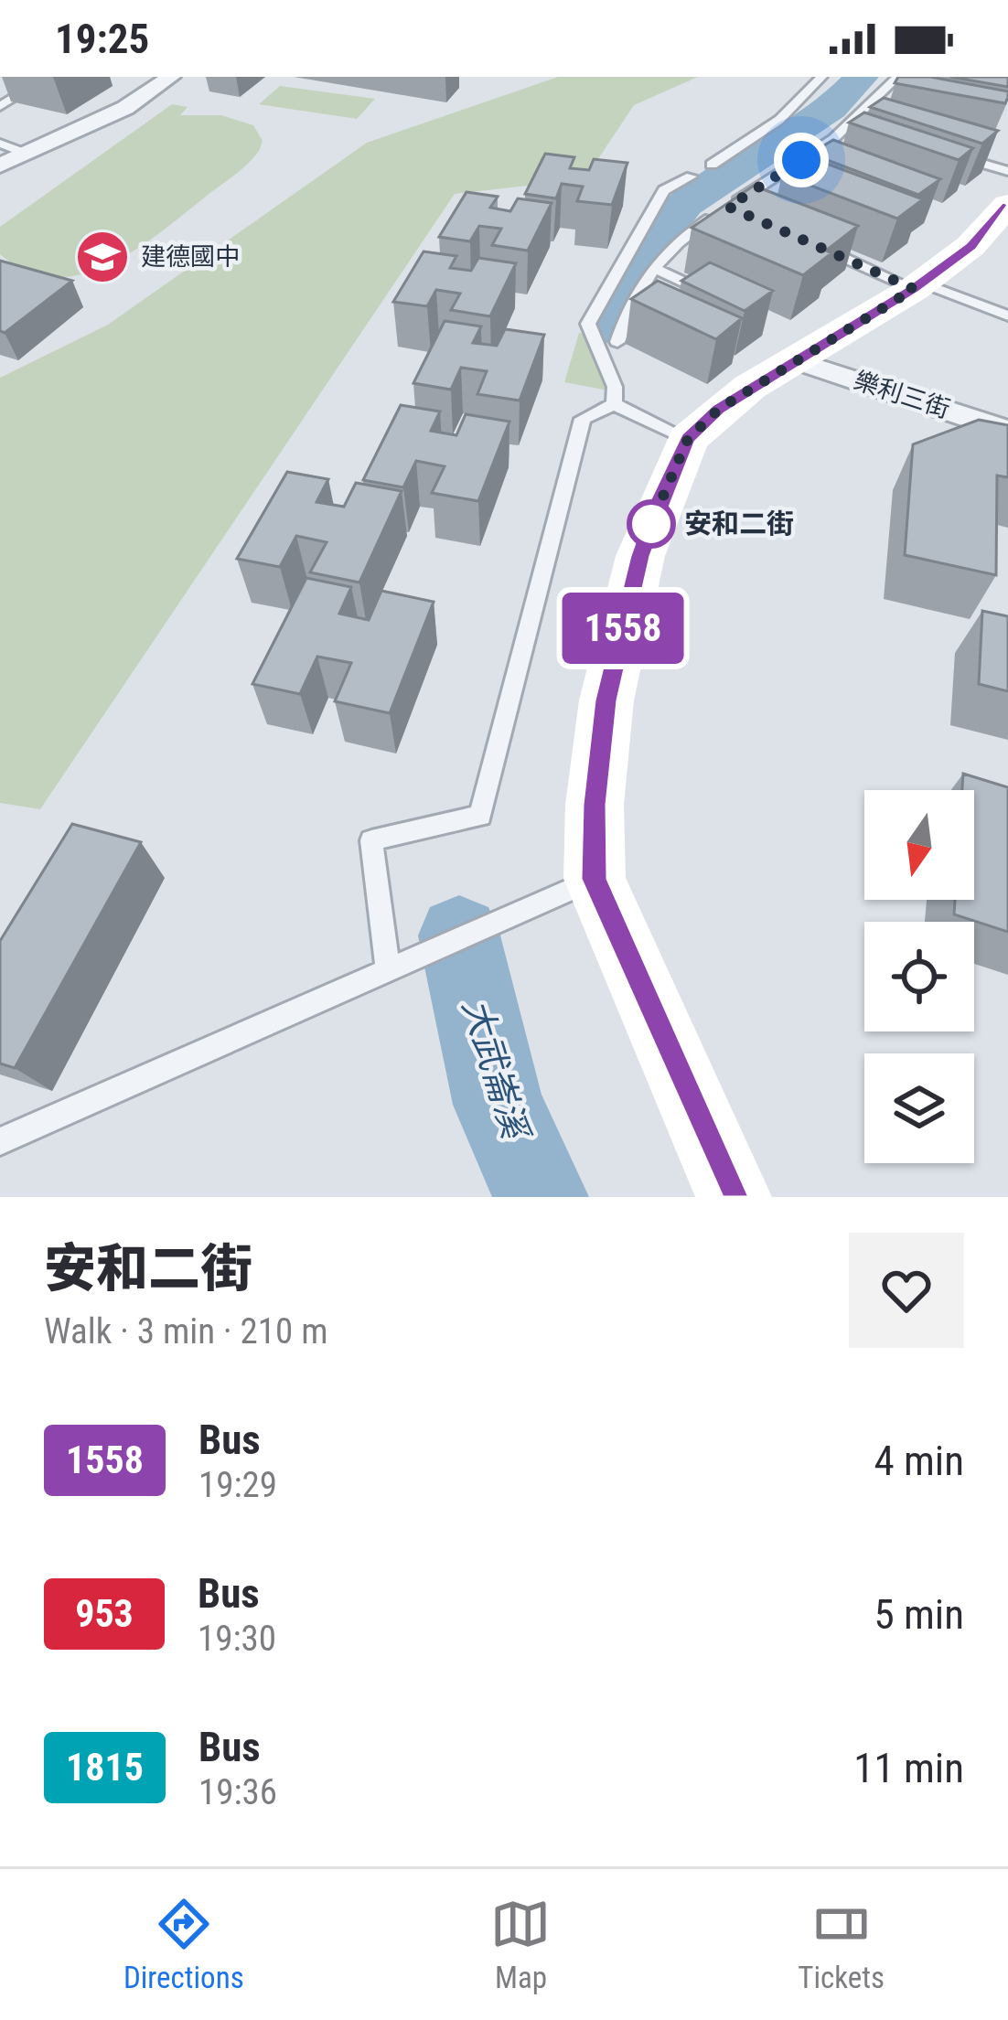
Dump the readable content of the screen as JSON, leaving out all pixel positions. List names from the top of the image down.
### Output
{
  "streets": {
    "street": ["樂利三街"]
  },
  "water": ["大武崙溪"],
  "places": {
    "school or university": ["建德國中"],
    "other": ["安和二街"]
  },
  "lines": ["bus line 1558"],
  "north": "bottom",
  "page": {
    "status": "19:25",
    "on_map": "1558",
    "heading": ["安和二街", "Walk · 3 min · 210 m"],
    "list": [
      {
        "mark": "1558",
        "name": "Bus",
        "note": "19:29",
        "value": "4 min"
      },
      {
        "mark": "953",
        "name": "Bus",
        "note": "19:30",
        "value": "5 min"
      },
      {
        "mark": "1815",
        "name": "Bus",
        "note": "19:36",
        "value": "11 min"
      }
    ],
    "tabs": ["Directions", "Map", "Tickets"]
  }
}
